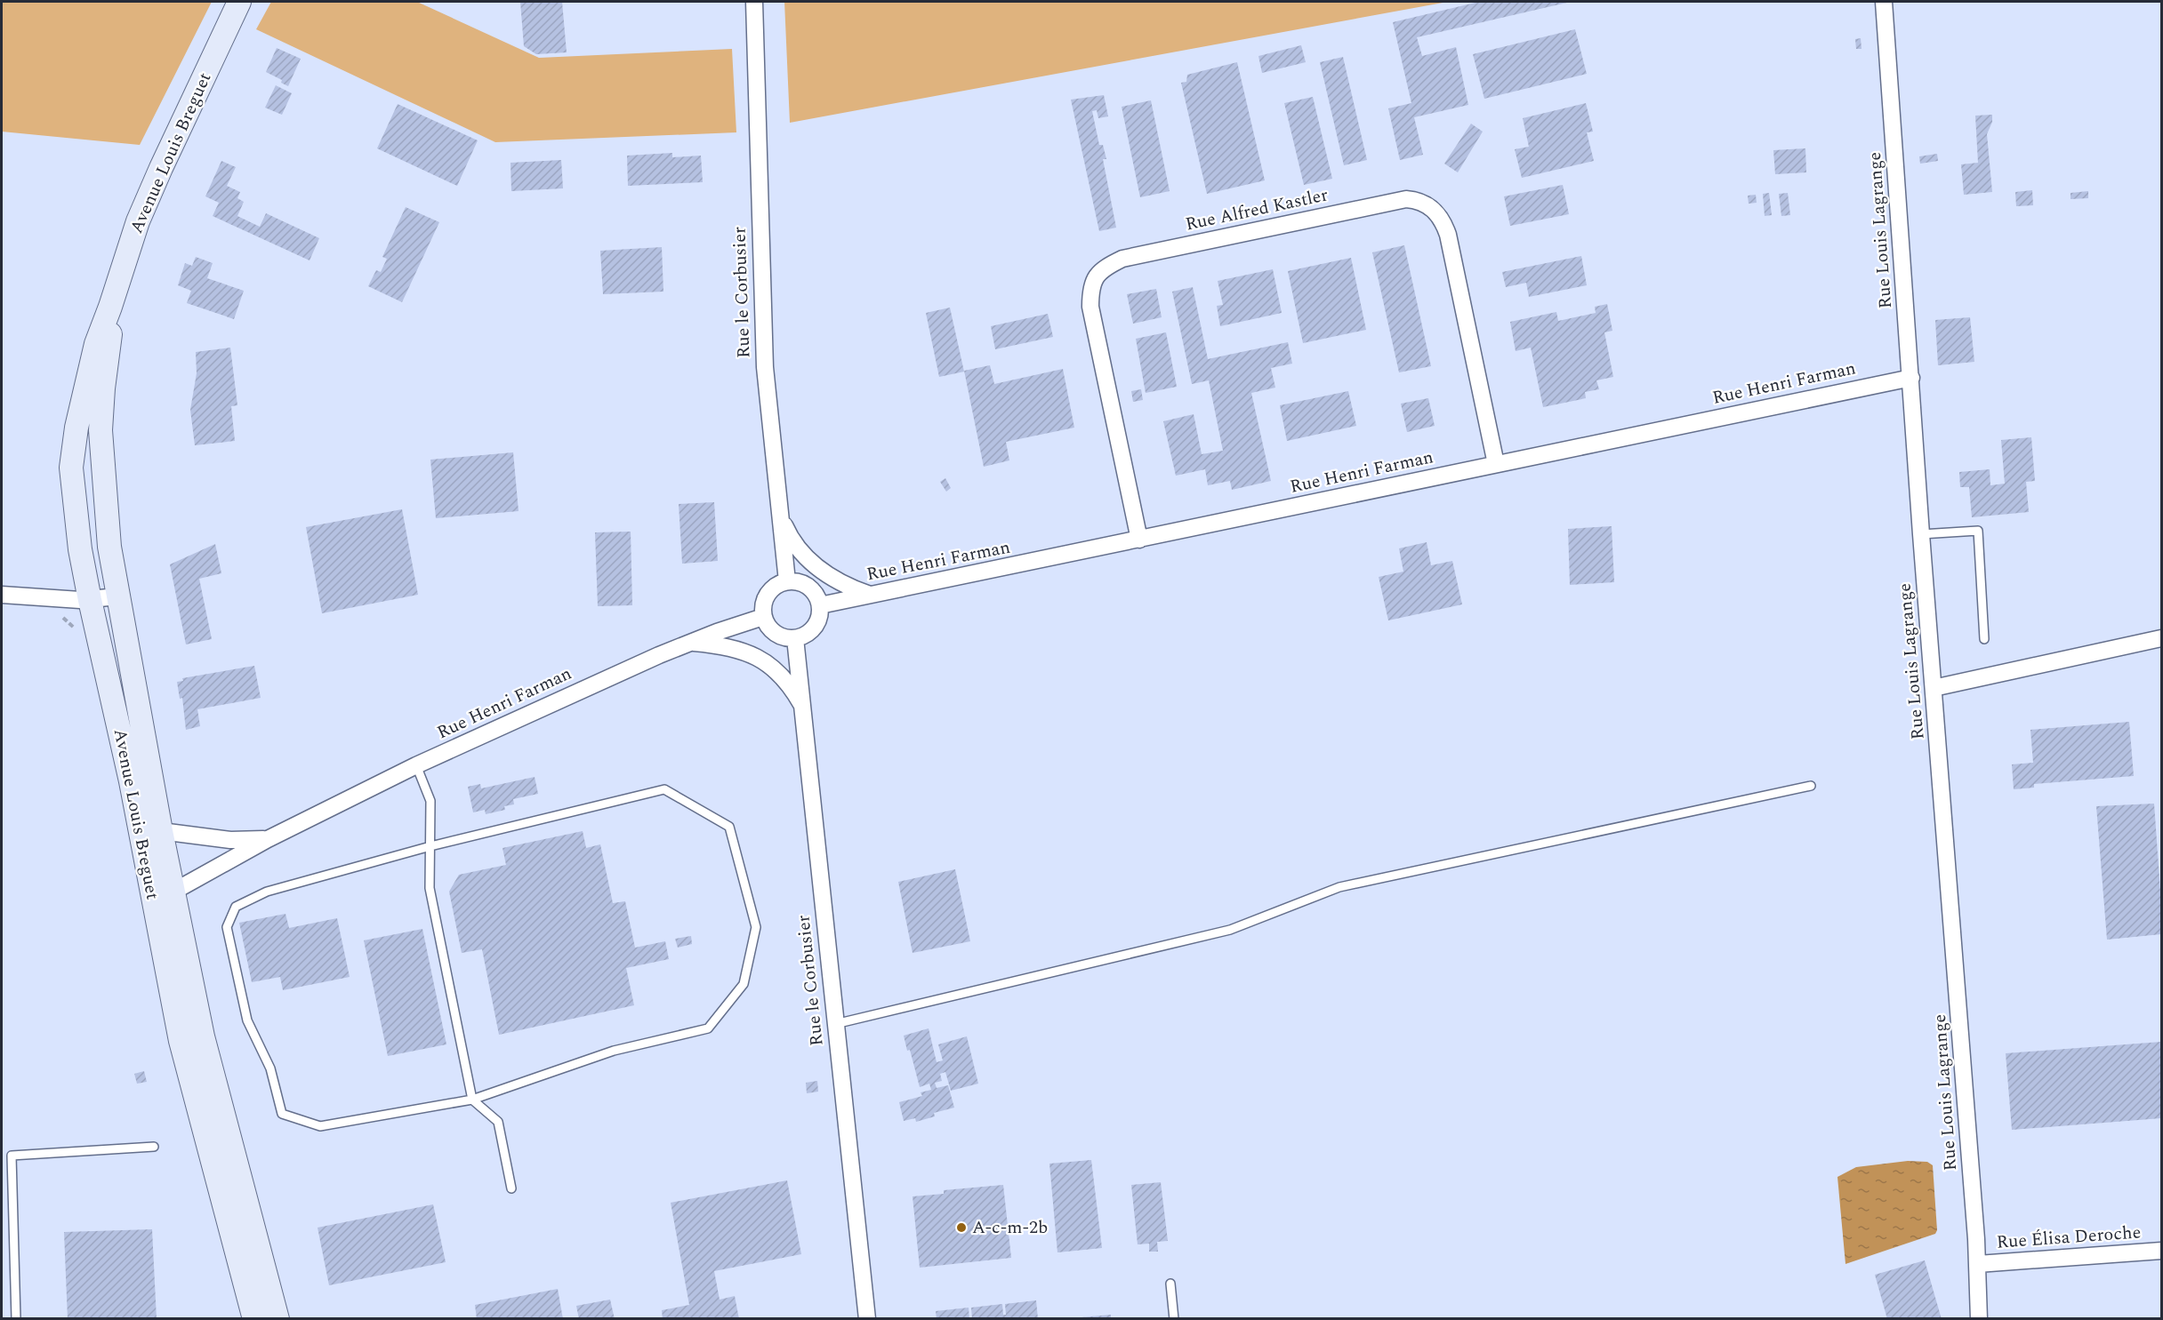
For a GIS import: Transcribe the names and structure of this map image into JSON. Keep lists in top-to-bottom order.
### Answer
{
  "streets": {
    "street": [
      "Avenue Louis Breguet",
      "Rue Alfred Kastler",
      "Rue Louis Lagrange",
      "Rue le Corbusier",
      "Rue Henri Farman",
      "Rue Élisa Deroche"
    ]
  },
  "crossings": [
    ["Avenue Louis Breguet", "Rue Henri Farman"],
    ["Rue Alfred Kastler", "Rue Henri Farman"],
    ["Rue Louis Lagrange", "Rue Henri Farman"],
    ["Rue Louis Lagrange", "Rue Élisa Deroche"],
    ["Rue le Corbusier", "Rue Henri Farman"]
  ],
  "places": ["A-c-m-2b"]
}
